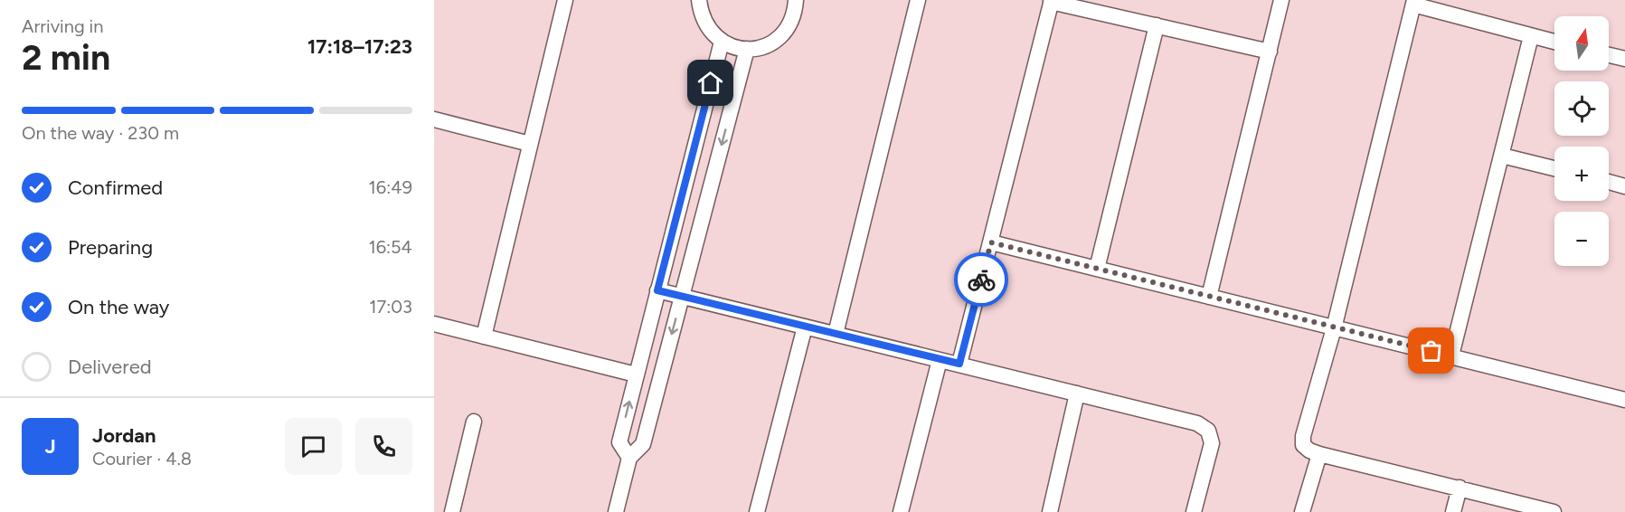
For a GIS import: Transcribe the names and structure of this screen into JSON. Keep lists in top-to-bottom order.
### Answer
{
  "north": "top",
  "page": {
    "heading": ["2 min", "Arriving in", "17:18–17:23"],
    "panel": ["Jordan", "Courier · 4.8"],
    "map_buttons": ["+", "−"],
    "bar": "On the way · 230 m",
    "list": [
      ["Confirmed", "16:49"],
      ["Preparing", "16:54"],
      ["On the way", "17:03"],
      "Delivered"
    ],
    "round": "J"
  }
}
